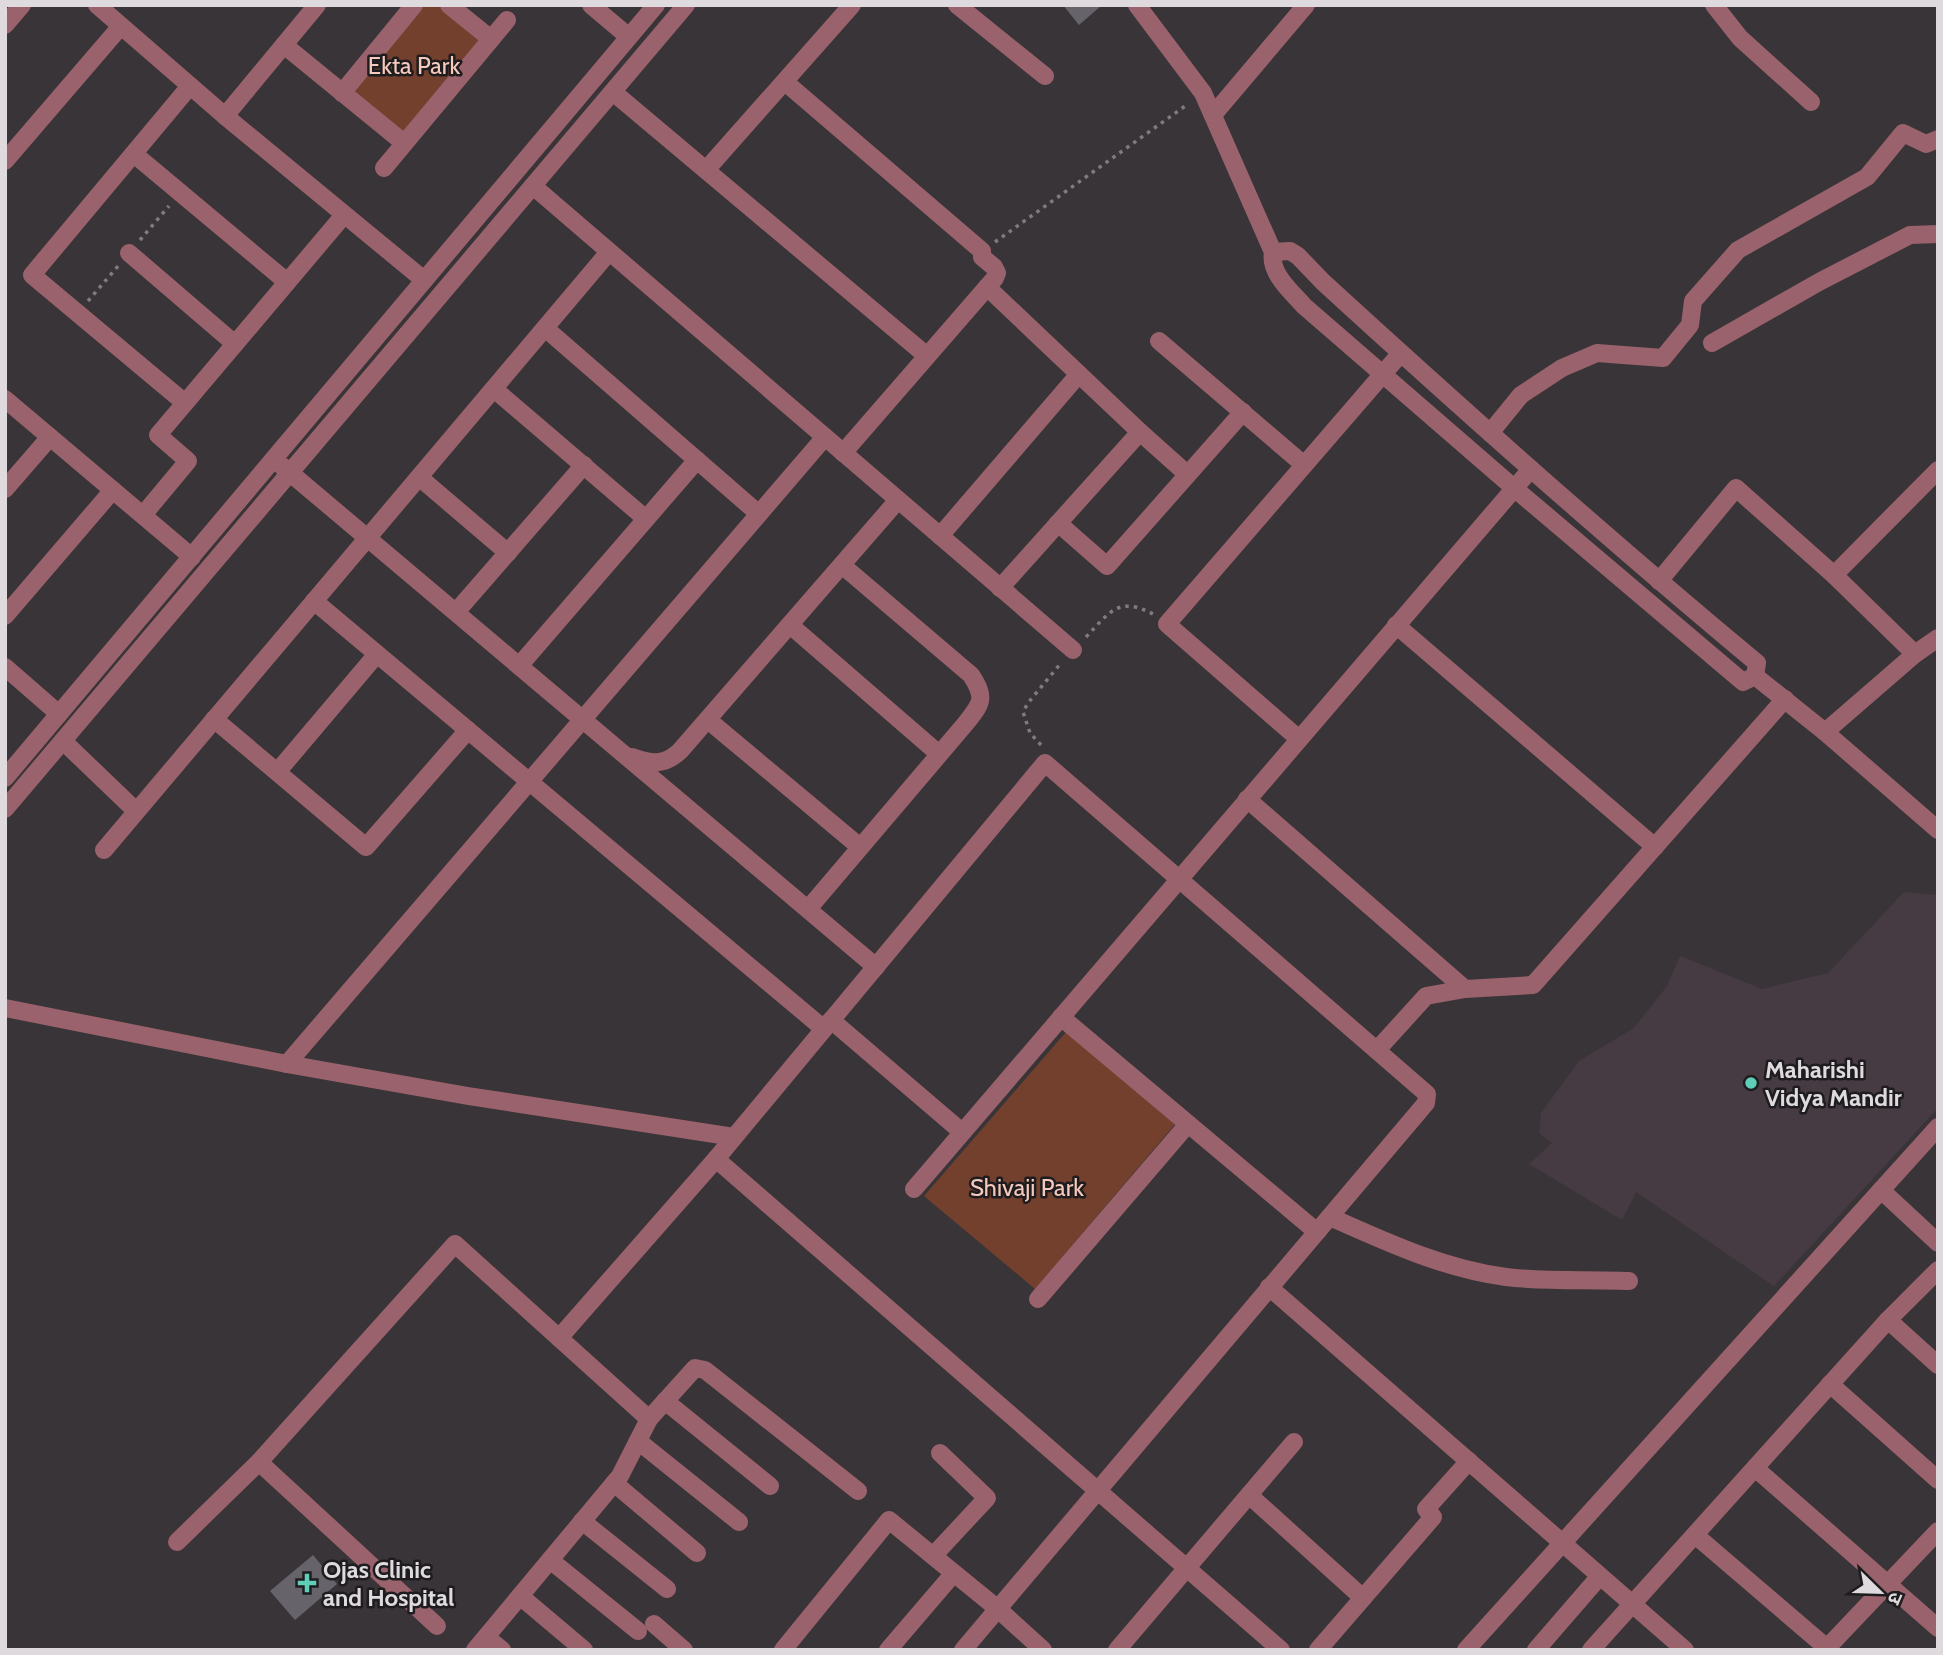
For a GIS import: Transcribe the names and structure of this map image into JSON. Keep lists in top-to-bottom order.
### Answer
{
  "parks": ["Ekta Park", "Shivaji Park"],
  "places": {
    "other": ["Maharishi Vidya Mandir"],
    "health": ["Ojas Clinic and Hospital"]
  },
  "north": "bottom right"
}
